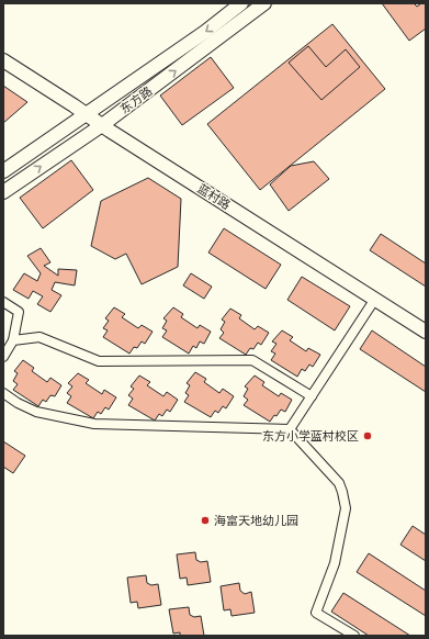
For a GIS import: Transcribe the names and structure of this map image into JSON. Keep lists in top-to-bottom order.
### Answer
{
  "streets": {
    "main road": ["东方路", "蓝村路"]
  },
  "crossings": [
    ["东方路", "蓝村路"]
  ],
  "places": ["东方小学蓝村校区", "海富天地幼儿园"]
}
